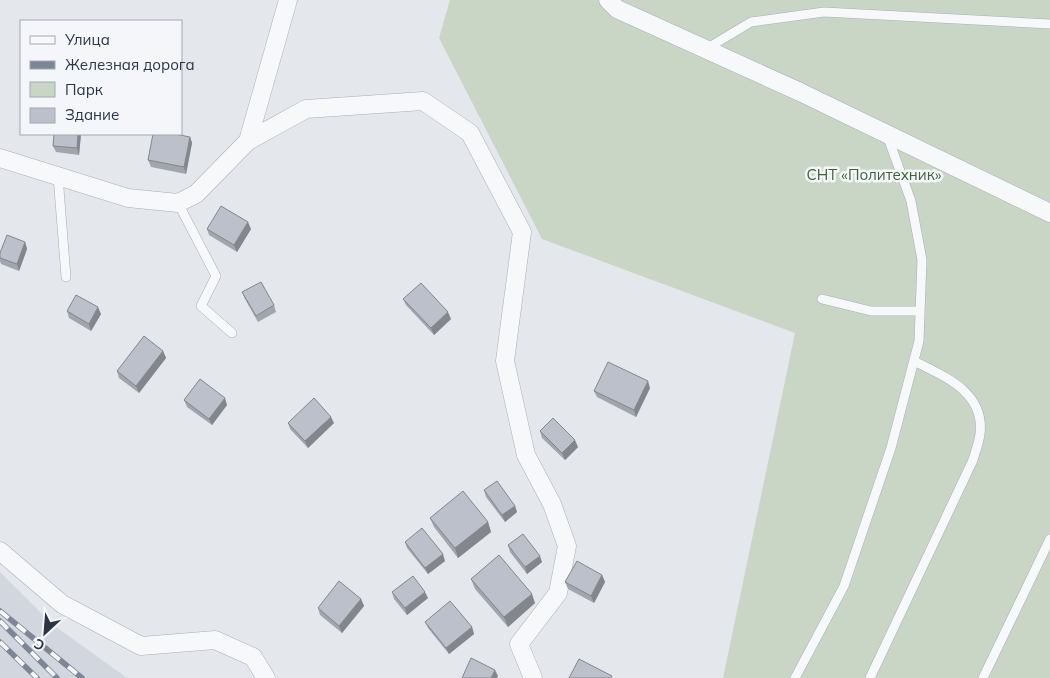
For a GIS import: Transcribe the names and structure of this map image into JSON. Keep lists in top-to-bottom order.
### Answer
{
  "parks": ["СНТ «Политехник»"],
  "legend": [
    "Улица",
    "Железная дорога",
    "Парк",
    "Здание"
  ],
  "north": "bottom left"
}
